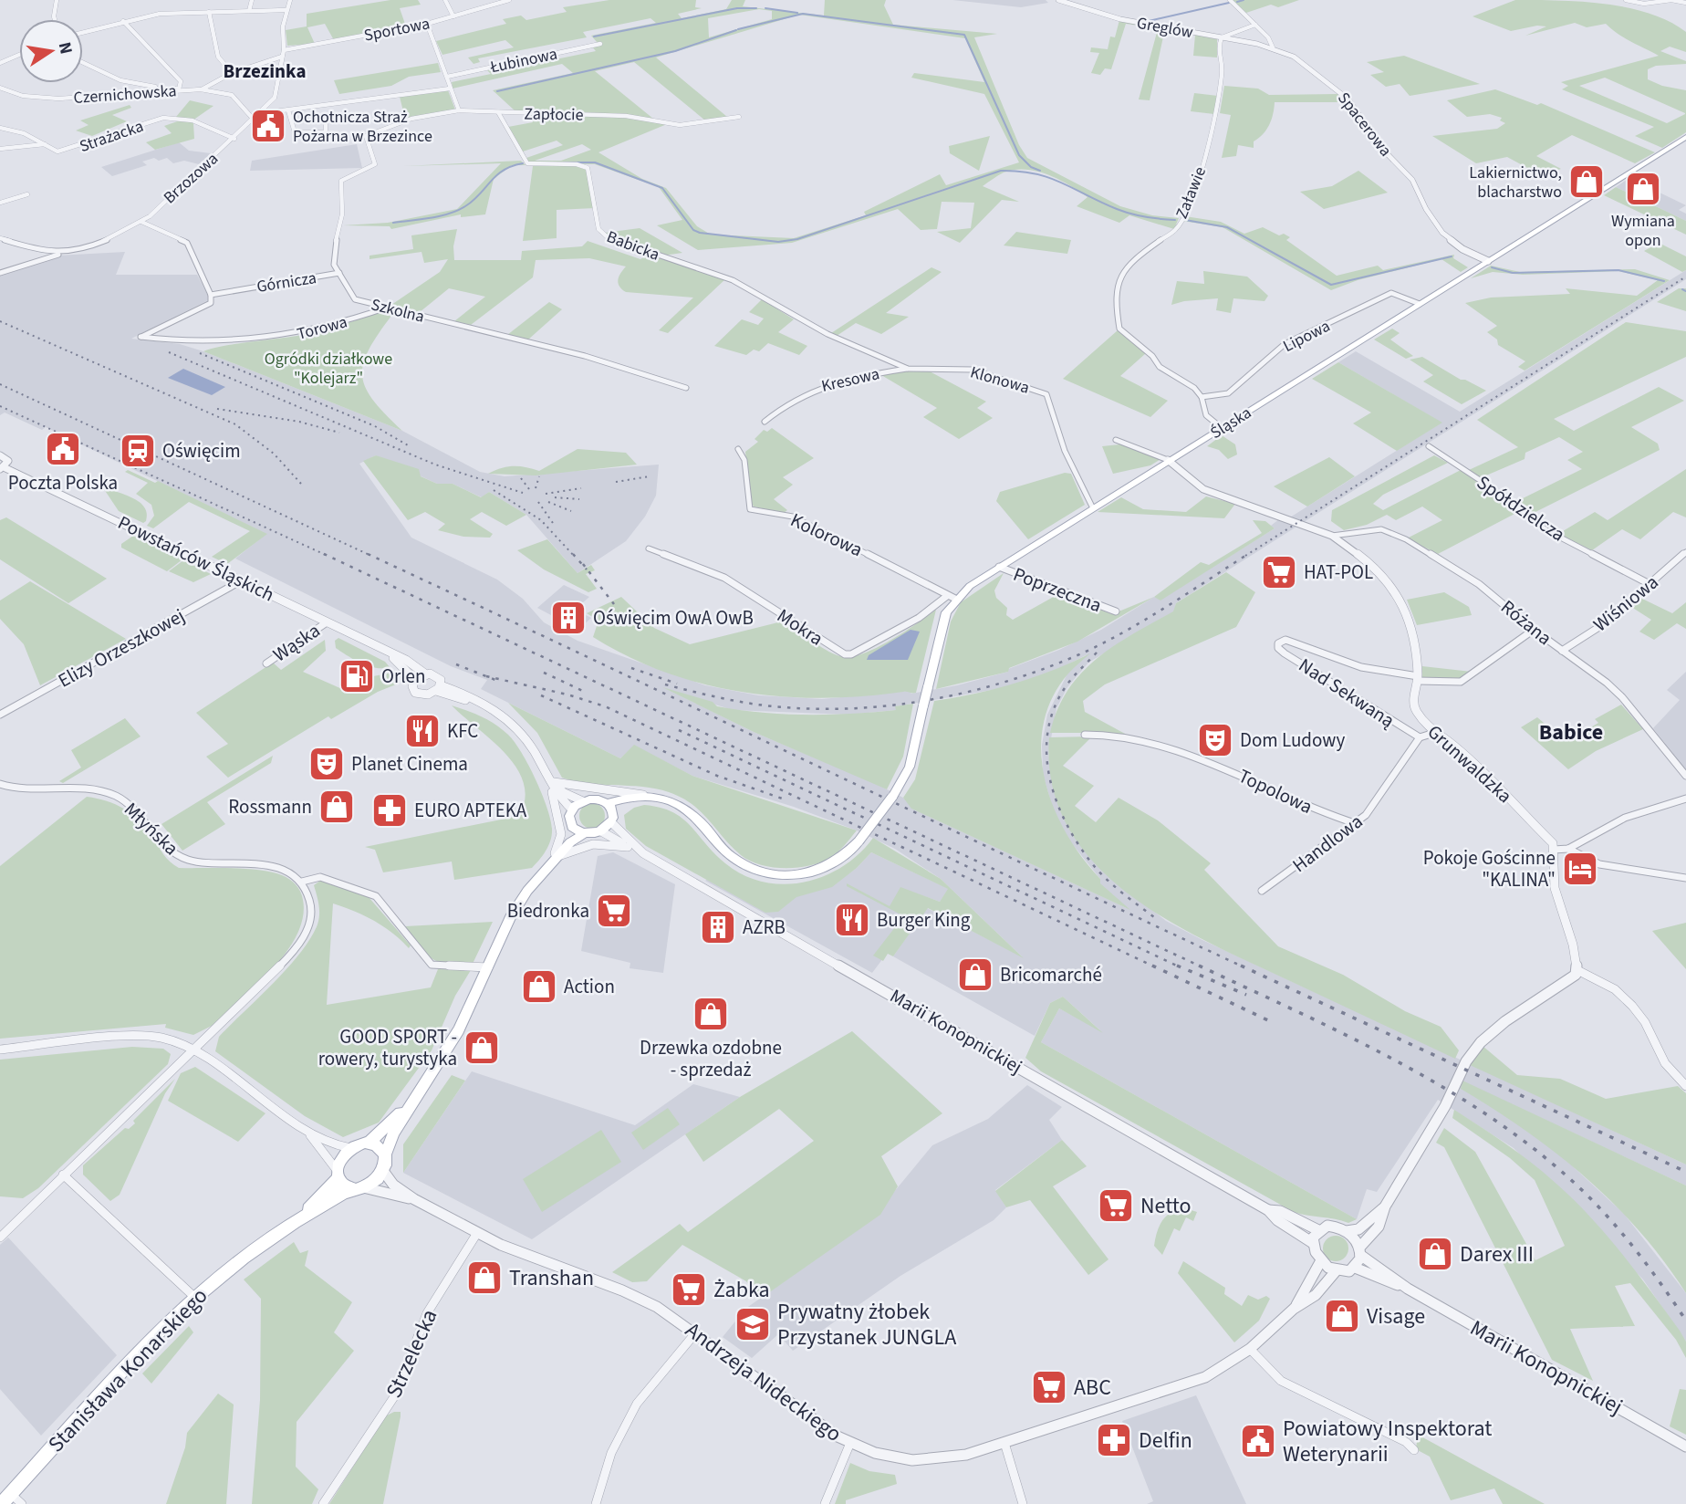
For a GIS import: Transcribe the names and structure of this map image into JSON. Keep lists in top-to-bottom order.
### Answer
{
  "streets": {
    "main road": ["Śląska", "Stanisława Konarskiego"],
    "street": [
      "Greglów",
      "Sportowa",
      "Łubinowa",
      "Czernichowska",
      "Zapłocie",
      "Spacerowa",
      "Strażacka",
      "Brzozowa",
      "Załawie",
      "Babicka",
      "Górnicza",
      "Szkolna",
      "Torowa",
      "Lipowa",
      "Kresowa",
      "Klonowa",
      "Spółdzielcza",
      "Kolorowa",
      "Powstańców Śląskich",
      "Poprzeczna",
      "Wiśniowa",
      "Różana",
      "Mokra",
      "Wąska",
      "Elizy Orzeszkowej",
      "Nad Sekwaną",
      "Grunwaldzka",
      "Topolowa",
      "Młyńska",
      "Handlowa",
      "Marii Konopnickiej",
      "Strzelecka",
      "Andrzeja Nideckiego"
    ]
  },
  "crossings": [
    ["Greglów", "Spacerowa"],
    ["Greglów", "Załawie"],
    ["Sportowa", "Brzozowa"],
    ["Czernichowska", "Brzozowa"],
    ["Zapłocie", "Babicka"],
    ["Zapłocie", "Szkolna"],
    ["Spacerowa", "Śląska"],
    ["Strażacka", "Brzozowa"],
    ["Załawie", "Lipowa"],
    ["Załawie", "Śląska"],
    ["Babicka", "Klonowa"],
    ["Górnicza", "Szkolna"],
    ["Górnicza", "Torowa"],
    ["Szkolna", "Torowa"],
    ["Lipowa", "Śląska"],
    ["Kresowa", "Klonowa"],
    ["Klonowa", "Śląska"],
    ["Śląska", "Kolorowa"],
    ["Śląska", "Poprzeczna"],
    ["Śląska", "Mokra"],
    ["Śląska", "Grunwaldzka"],
    ["Spółdzielcza", "Wiśniowa"],
    ["Kolorowa", "Mokra"],
    ["Powstańców Śląskich", "Wąska"],
    ["Powstańców Śląskich", "Elizy Orzeszkowej"],
    ["Wiśniowa", "Różana"],
    ["Różana", "Grunwaldzka"],
    ["Nad Sekwaną", "Grunwaldzka"],
    ["Nad Sekwaną", "Handlowa"],
    ["Topolowa", "Handlowa"],
    ["Marii Konopnickiej", "Andrzeja Nideckiego"],
    ["Strzelecka", "Andrzeja Nideckiego"],
    ["Stanisława Konarskiego", "Andrzeja Nideckiego"]
  ],
  "districts": ["Brzezinka", "Babice"],
  "parks": ["Ogródki działkowe \"Kolejarz\""],
  "places": {
    "public building": ["Ochotnicza Straż Pożarna w Brzezince", "Poczta Polska", "Powiatowy Inspektorat Weterynarii"],
    "shop": [
      "Lakiernictwo, blacharstwo",
      "Wymiana opon",
      "Rossmann",
      "Bricomarché",
      "Action",
      "Drzewka ozdobne - sprzedaż",
      "GOOD SPORT - rowery, turystyka",
      "Darex III",
      "Transhan",
      "Visage"
    ],
    "station": ["Oświęcim"],
    "supermarket": [
      "HAT-POL",
      "Biedronka",
      "Netto",
      "Żabka",
      "ABC"
    ],
    "building": ["Oświęcim OwA OwB", "AZRB"],
    "fuel station": ["Orlen"],
    "restaurant": ["KFC", "Burger King"],
    "theatre": ["Dom Ludowy", "Planet Cinema"],
    "pharmacy": ["EURO APTEKA", "Delfin"],
    "hotel": ["Pokoje Gościnne \"KALINA\""],
    "school or university": ["Prywatny żłobek Przystanek JUNGLA"]
  },
  "north": "right"
}
